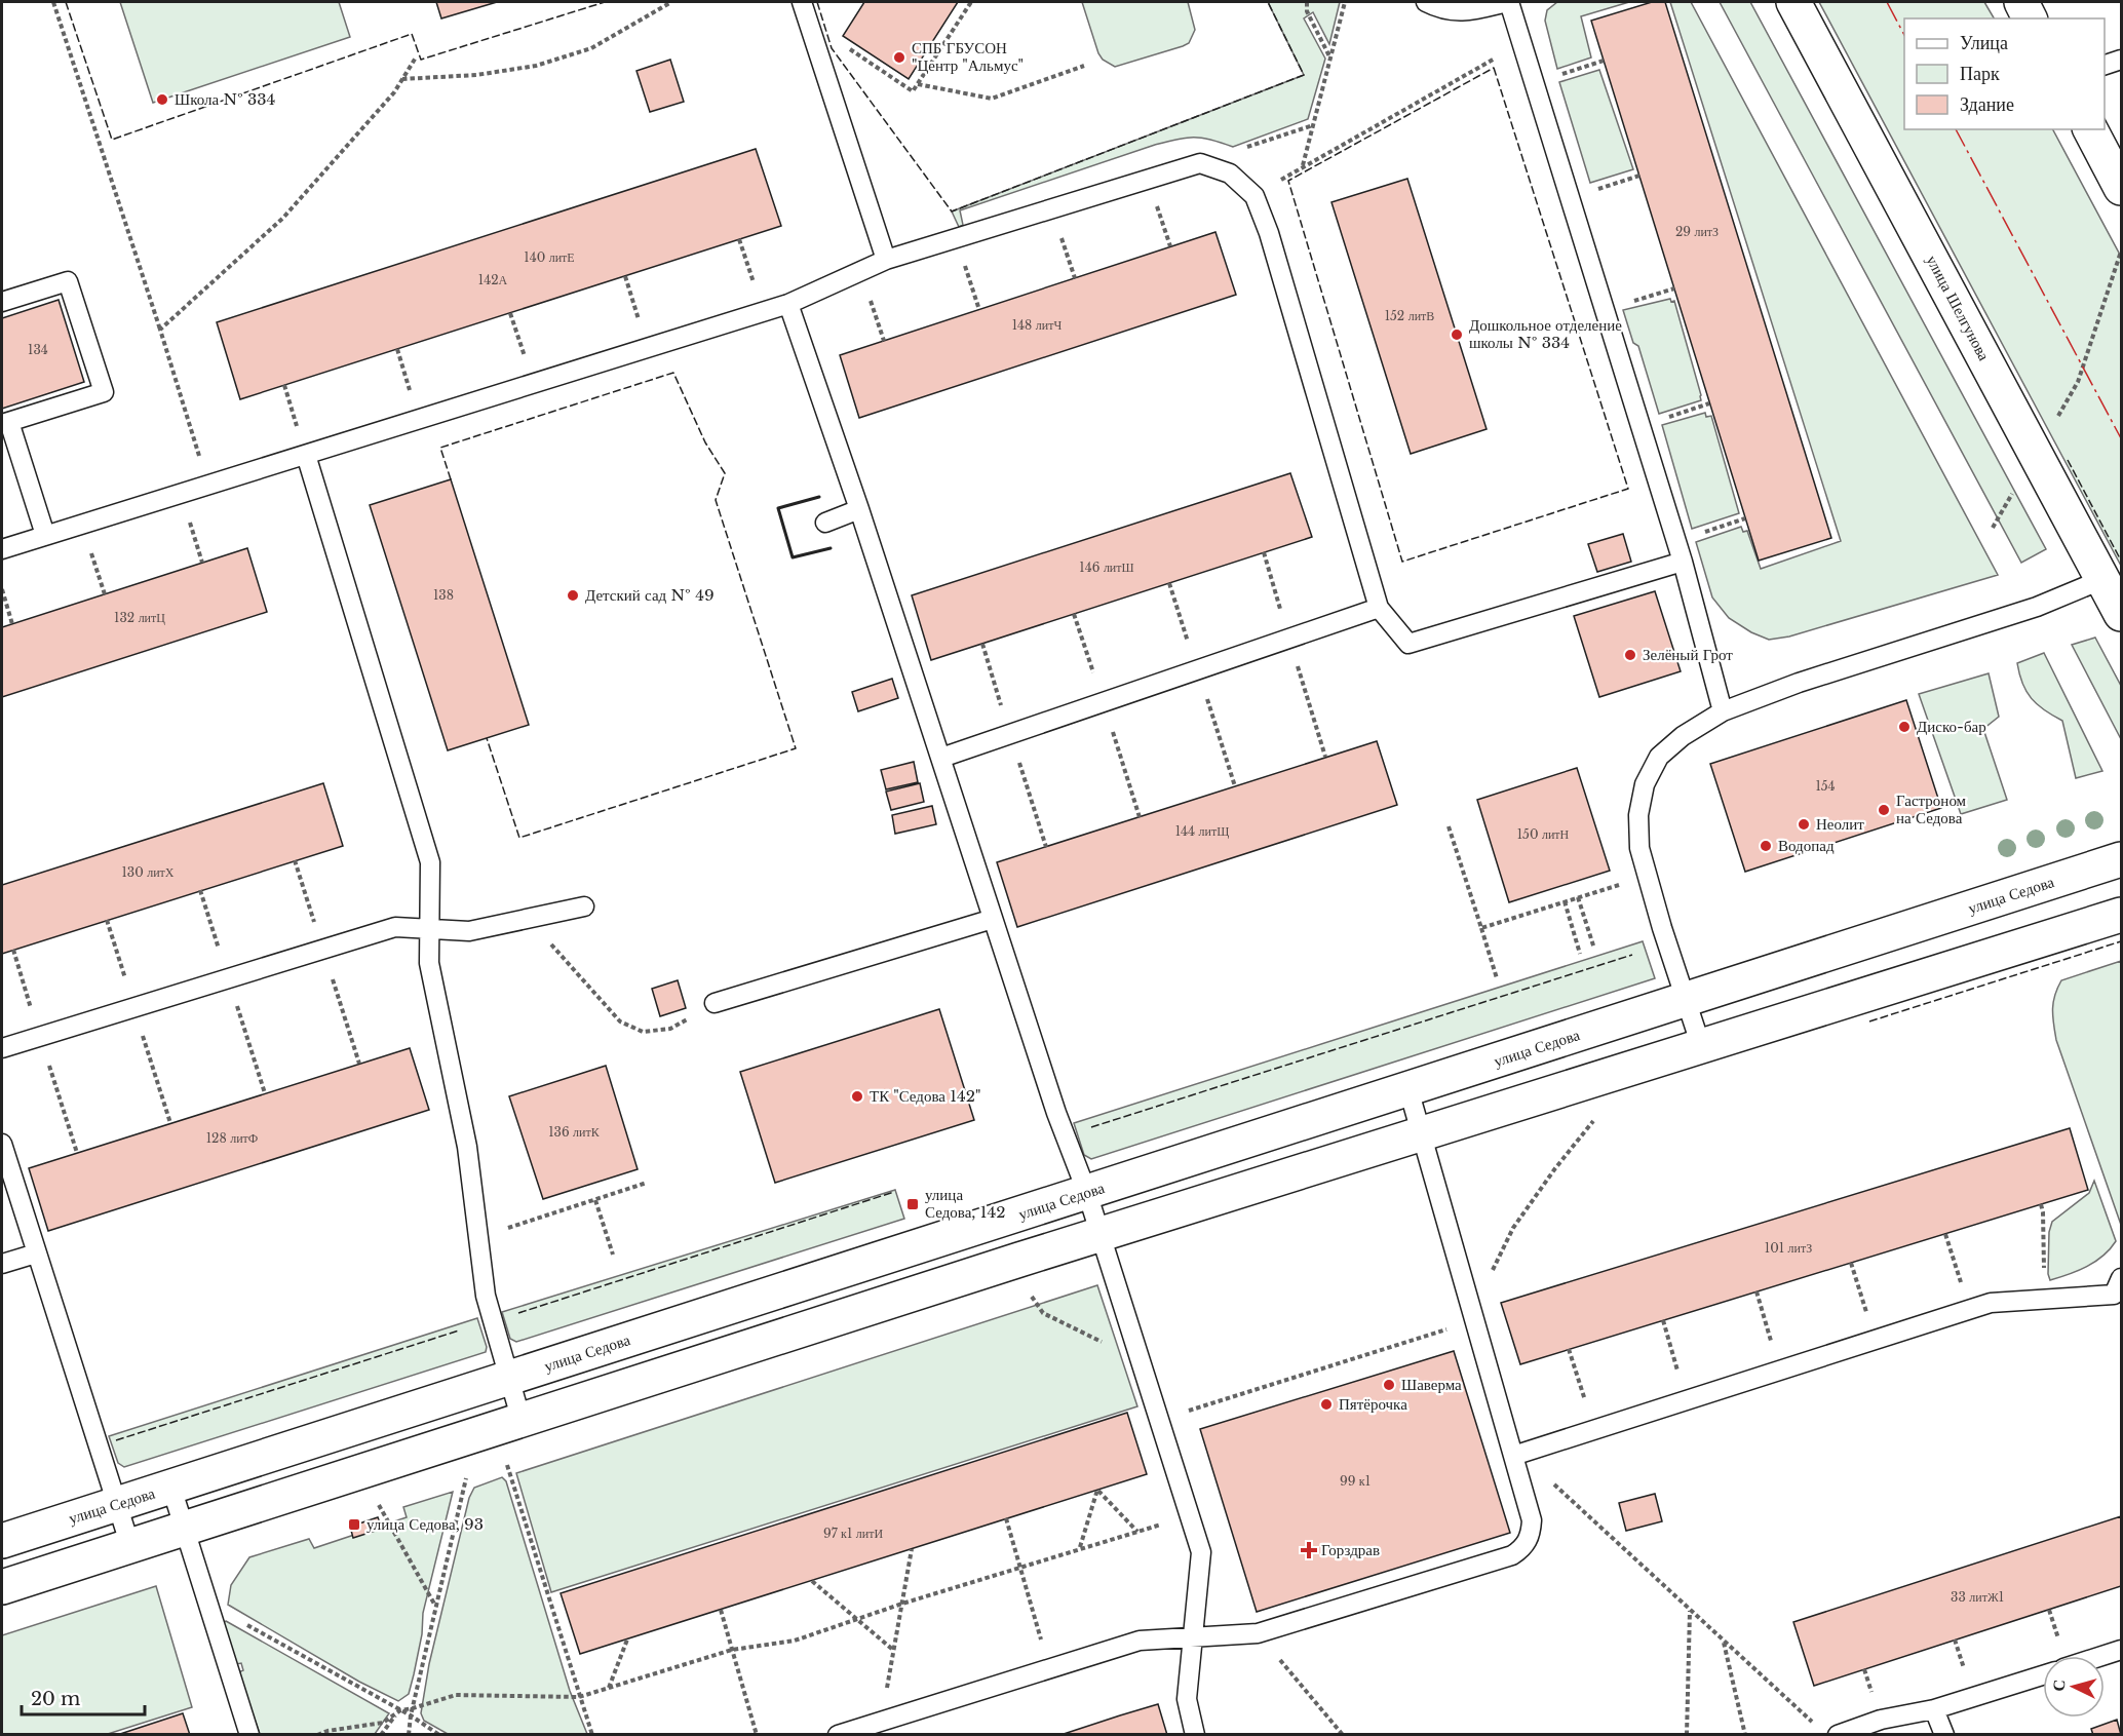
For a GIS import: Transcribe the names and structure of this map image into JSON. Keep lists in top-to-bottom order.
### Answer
{
  "streets": {
    "main road": ["улица Шелгунова", "улица Седова"]
  },
  "places": {
    "other": [
      "СПБ ГБУСОН \"Центр \"Альмус\"",
      "Школа № 334",
      "Дошкольное отделение школы № 334",
      "Детский сад № 49",
      "Зелёный Грот",
      "Диско-бар",
      "Гастроном на Седова",
      "Неолит",
      "Водопад",
      "ТК \"Седова 142\"",
      "Шаверма",
      "Пятёрочка"
    ],
    "transit": ["улица Седова, 142", "улица Седова, 93"],
    "health": ["Горздрав"]
  },
  "house_numbers": [
    "29 литЗ",
    "140 литЕ",
    "142А",
    "152 литВ",
    "148 литЧ",
    "134",
    "146 литШ",
    "138",
    "132 литЦ",
    "154",
    "144 литЩ",
    "150 литН",
    "130 литХ",
    "136 литК",
    "128 литФ",
    "101 литЗ",
    "99 к1",
    "97 к1 литИ",
    "33 литЖ1"
  ],
  "legend": ["Улица", "Парк", "Здание"],
  "scale_bar": "20 m",
  "north": "left"
}
